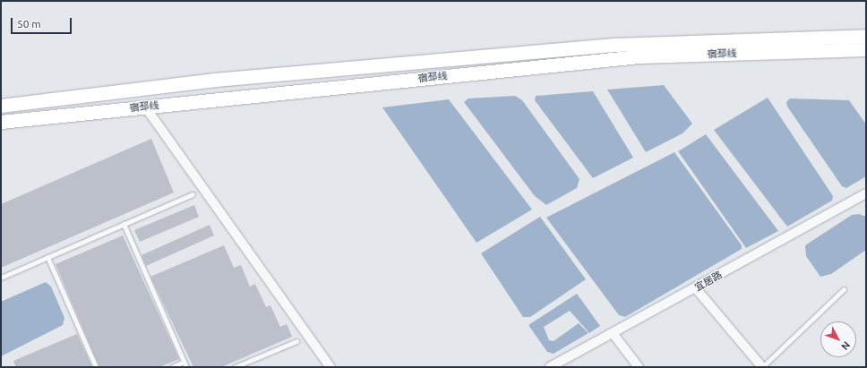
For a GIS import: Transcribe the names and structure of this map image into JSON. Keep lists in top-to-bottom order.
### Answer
{
  "streets": {
    "main road": ["宿邳线"],
    "street": ["宜居路"]
  },
  "scale_bar": "50 m",
  "north": "bottom right"
}
